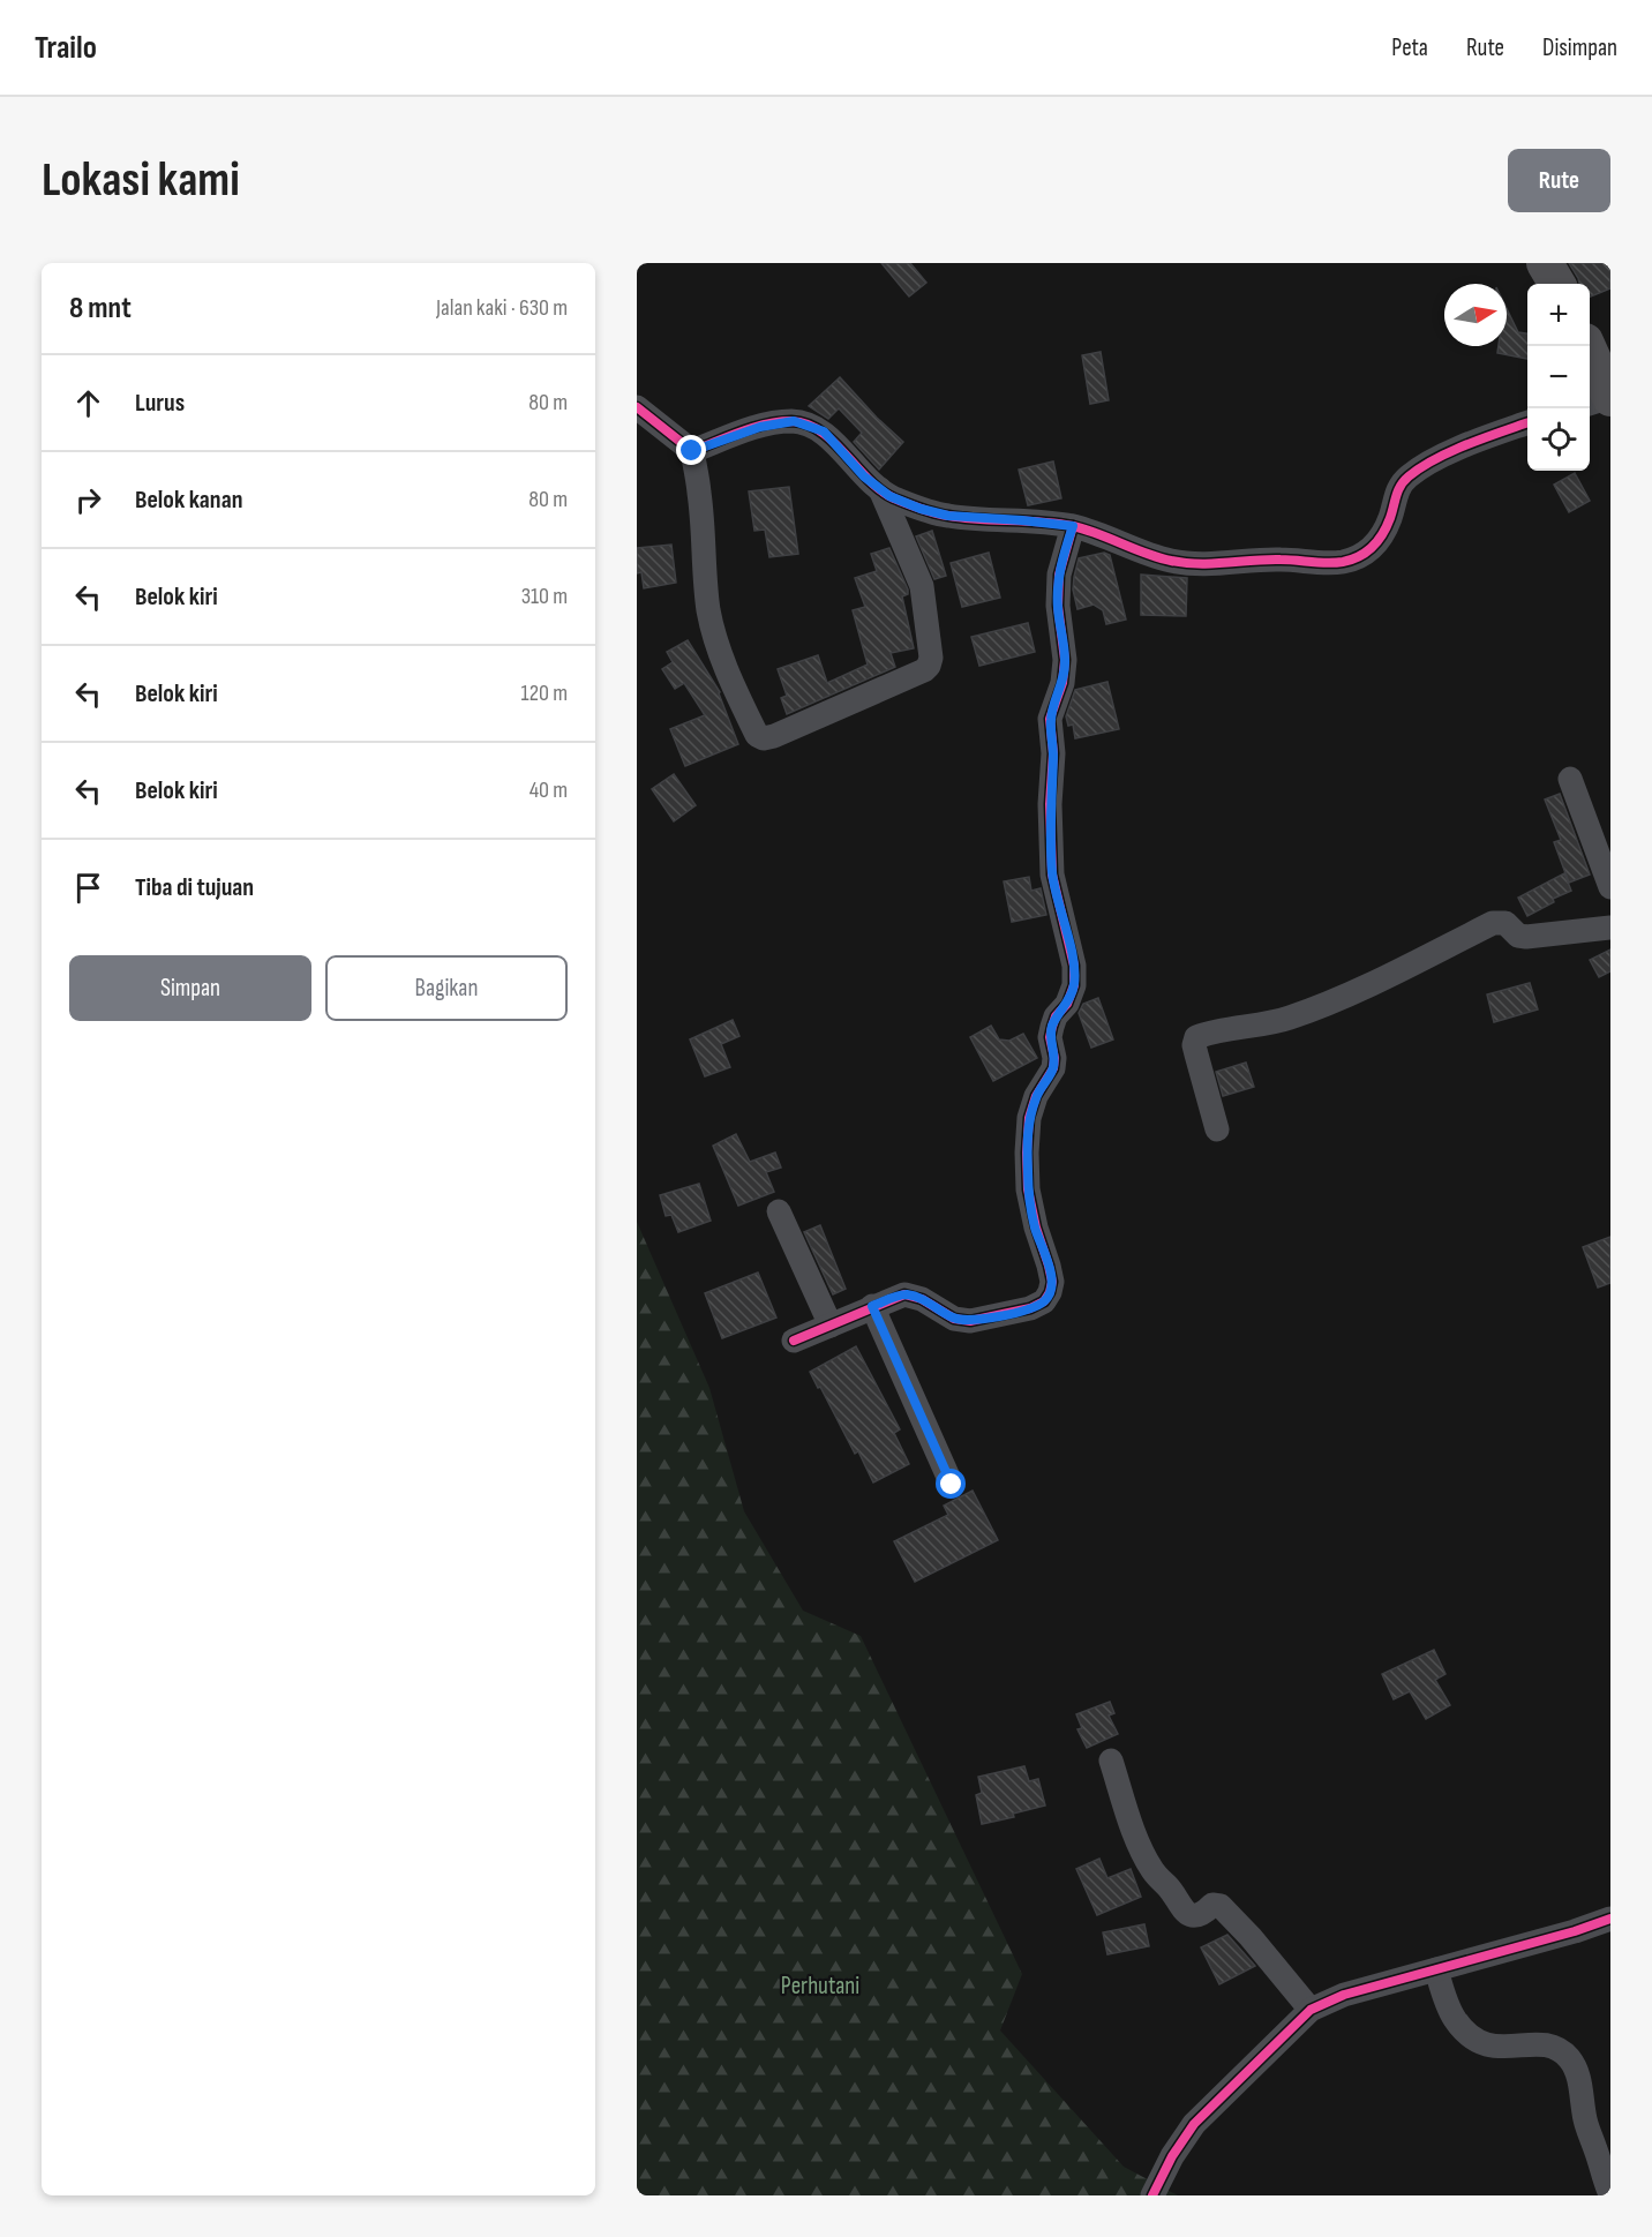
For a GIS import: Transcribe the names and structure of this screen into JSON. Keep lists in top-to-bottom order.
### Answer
{
  "parks": ["Perhutani"],
  "north": "right",
  "page": {
    "header": "Trailo",
    "nav": ["Peta", "Rute", "Disimpan"],
    "buttons": [
      "Rute",
      ["Simpan", "Bagikan"]
    ],
    "title": "Lokasi kami",
    "heading": ["8 mnt", "Jalan kaki · 630 m"],
    "map_buttons": ["+", "−"],
    "list": [
      ["Lurus", "80 m"],
      ["Belok kanan", "80 m"],
      ["Belok kiri", "310 m"],
      ["Belok kiri", "120 m"],
      ["Belok kiri", "40 m"],
      "Tiba di tujuan"
    ]
  }
}
